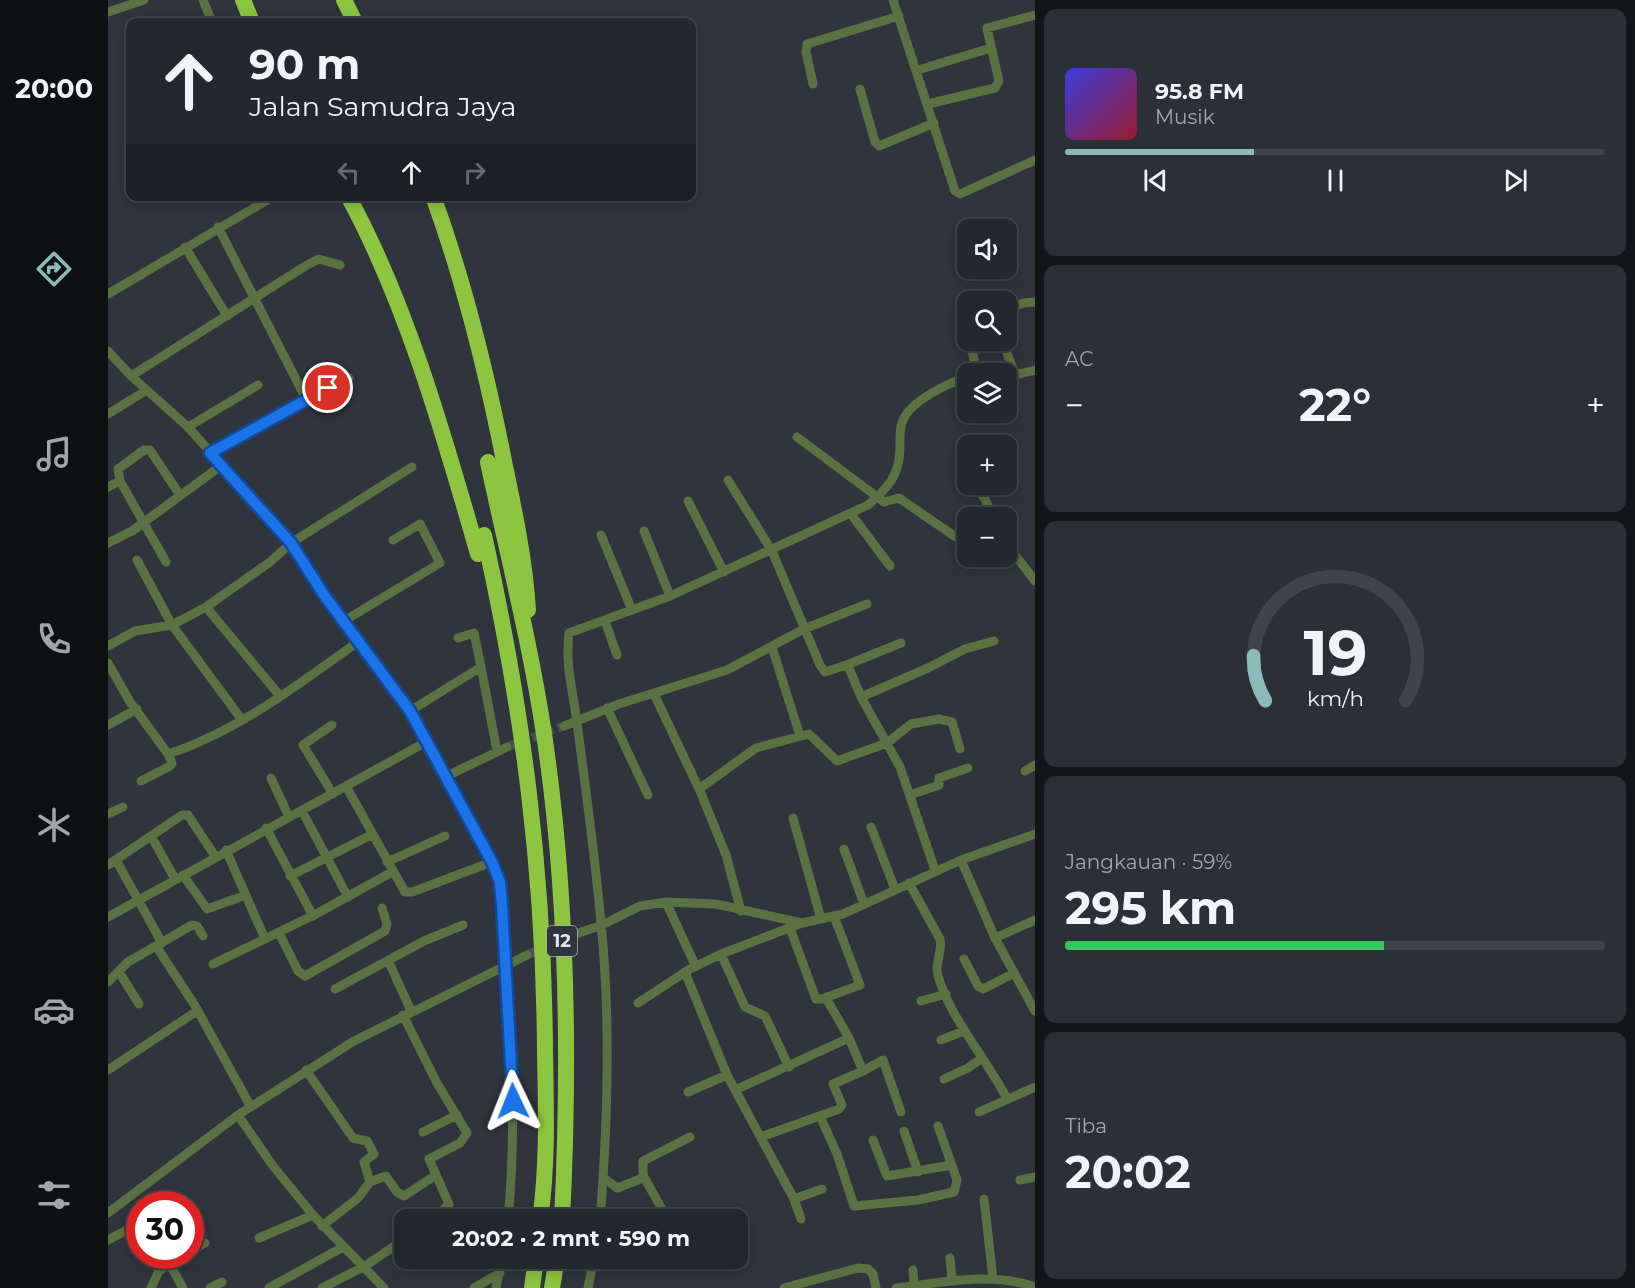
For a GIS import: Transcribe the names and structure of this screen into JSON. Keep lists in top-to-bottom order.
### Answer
{
  "streets": {
    "highway": ["12"]
  },
  "page": {
    "tabs": "20:00",
    "turn": ["90 m", "Jalan Samudra Jaya"],
    "song": ["95.8 FM", "Musik"],
    "map_buttons": ["+", "−"],
    "tile": [
      "AC",
      ["Jangkauan · 59%", "295 km"],
      ["Tiba", "20:02"]
    ],
    "heat": ["−", "22°", "+"],
    "limit": "30",
    "trip": "20:02 · 2 mnt · 590 m",
    "gauge": ["19", "km/h"]
  }
}
